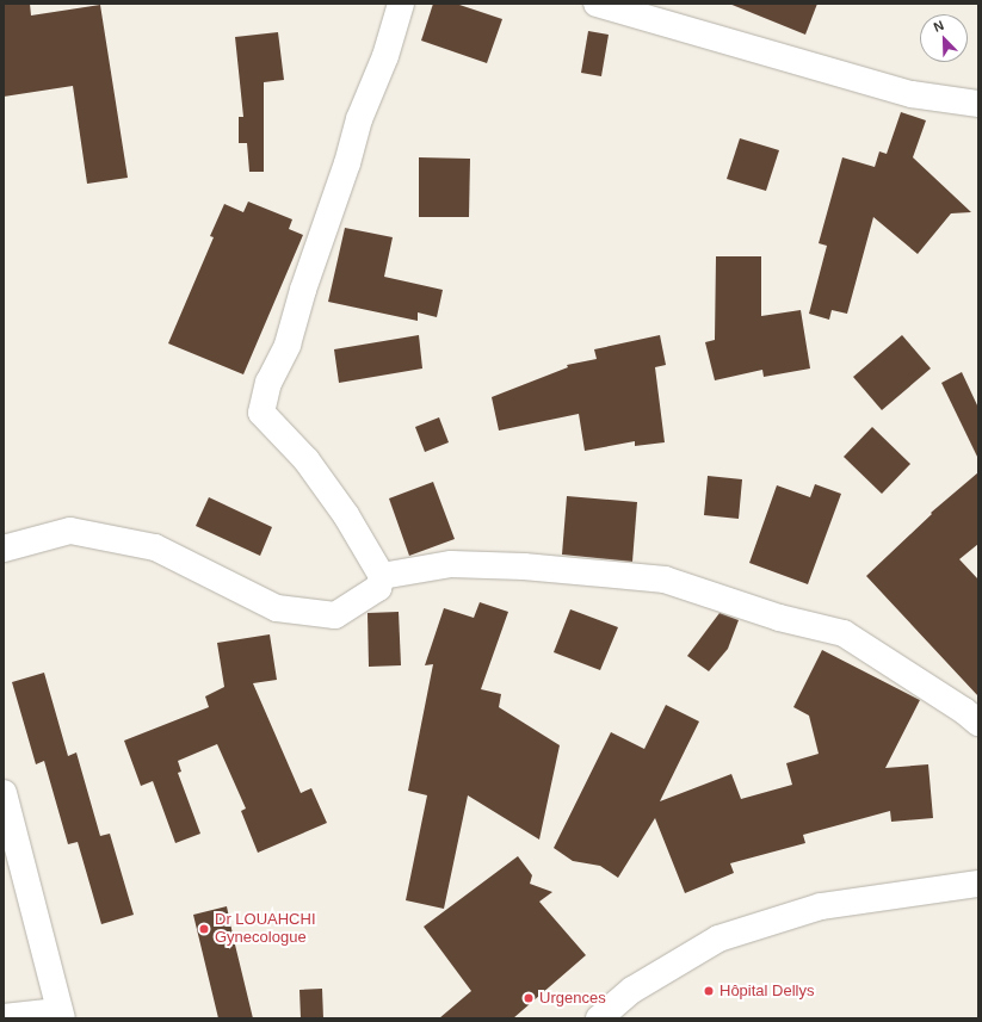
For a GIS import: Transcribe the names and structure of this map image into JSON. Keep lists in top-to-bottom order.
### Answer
{
  "places": ["Dr LOUAHCHI Gynecologue", "Hôpital Dellys", "Urgences"],
  "north": "top left"
}
